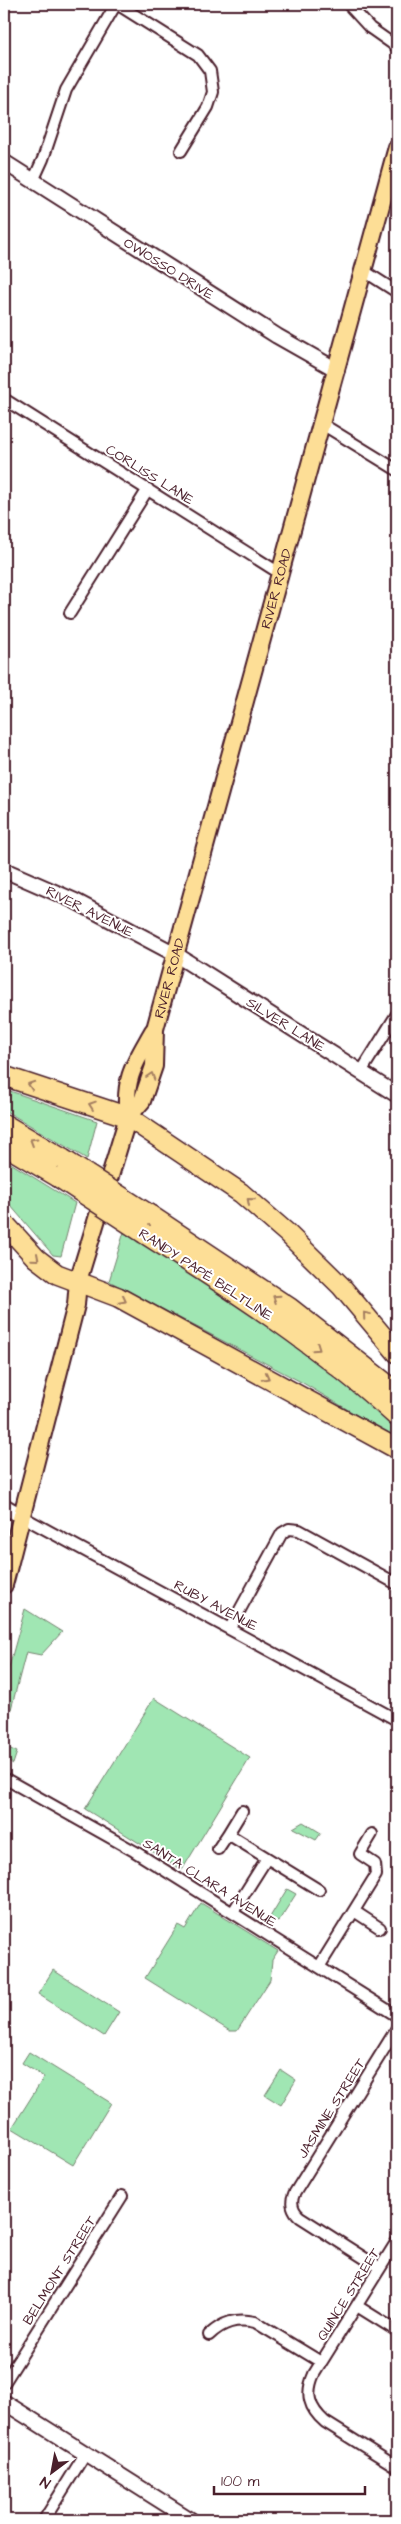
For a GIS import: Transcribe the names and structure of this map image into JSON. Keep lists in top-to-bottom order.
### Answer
{
  "streets": {
    "highway": ["RANDY PAPÉ BELTLINE"],
    "main road": ["RIVER ROAD"],
    "street": [
      "OWOSSO DRIVE",
      "CORLISS LANE",
      "RIVER AVENUE",
      "SILVER LANE",
      "RUBY AVENUE",
      "SANTA CLARA AVENUE",
      "JASMINE STREET",
      "BELMONT STREET",
      "QUINCE STREET"
    ]
  },
  "crossings": [
    ["OWOSSO DRIVE", "RIVER ROAD"],
    ["CORLISS LANE", "RIVER ROAD"],
    ["RIVER ROAD", "RIVER AVENUE"],
    ["RIVER ROAD", "SILVER LANE"],
    ["RIVER ROAD", "RUBY AVENUE"],
    ["RIVER AVENUE", "SILVER LANE"],
    ["JASMINE STREET", "QUINCE STREET"]
  ],
  "scale_bar": "100 m",
  "north": "bottom left"
}
